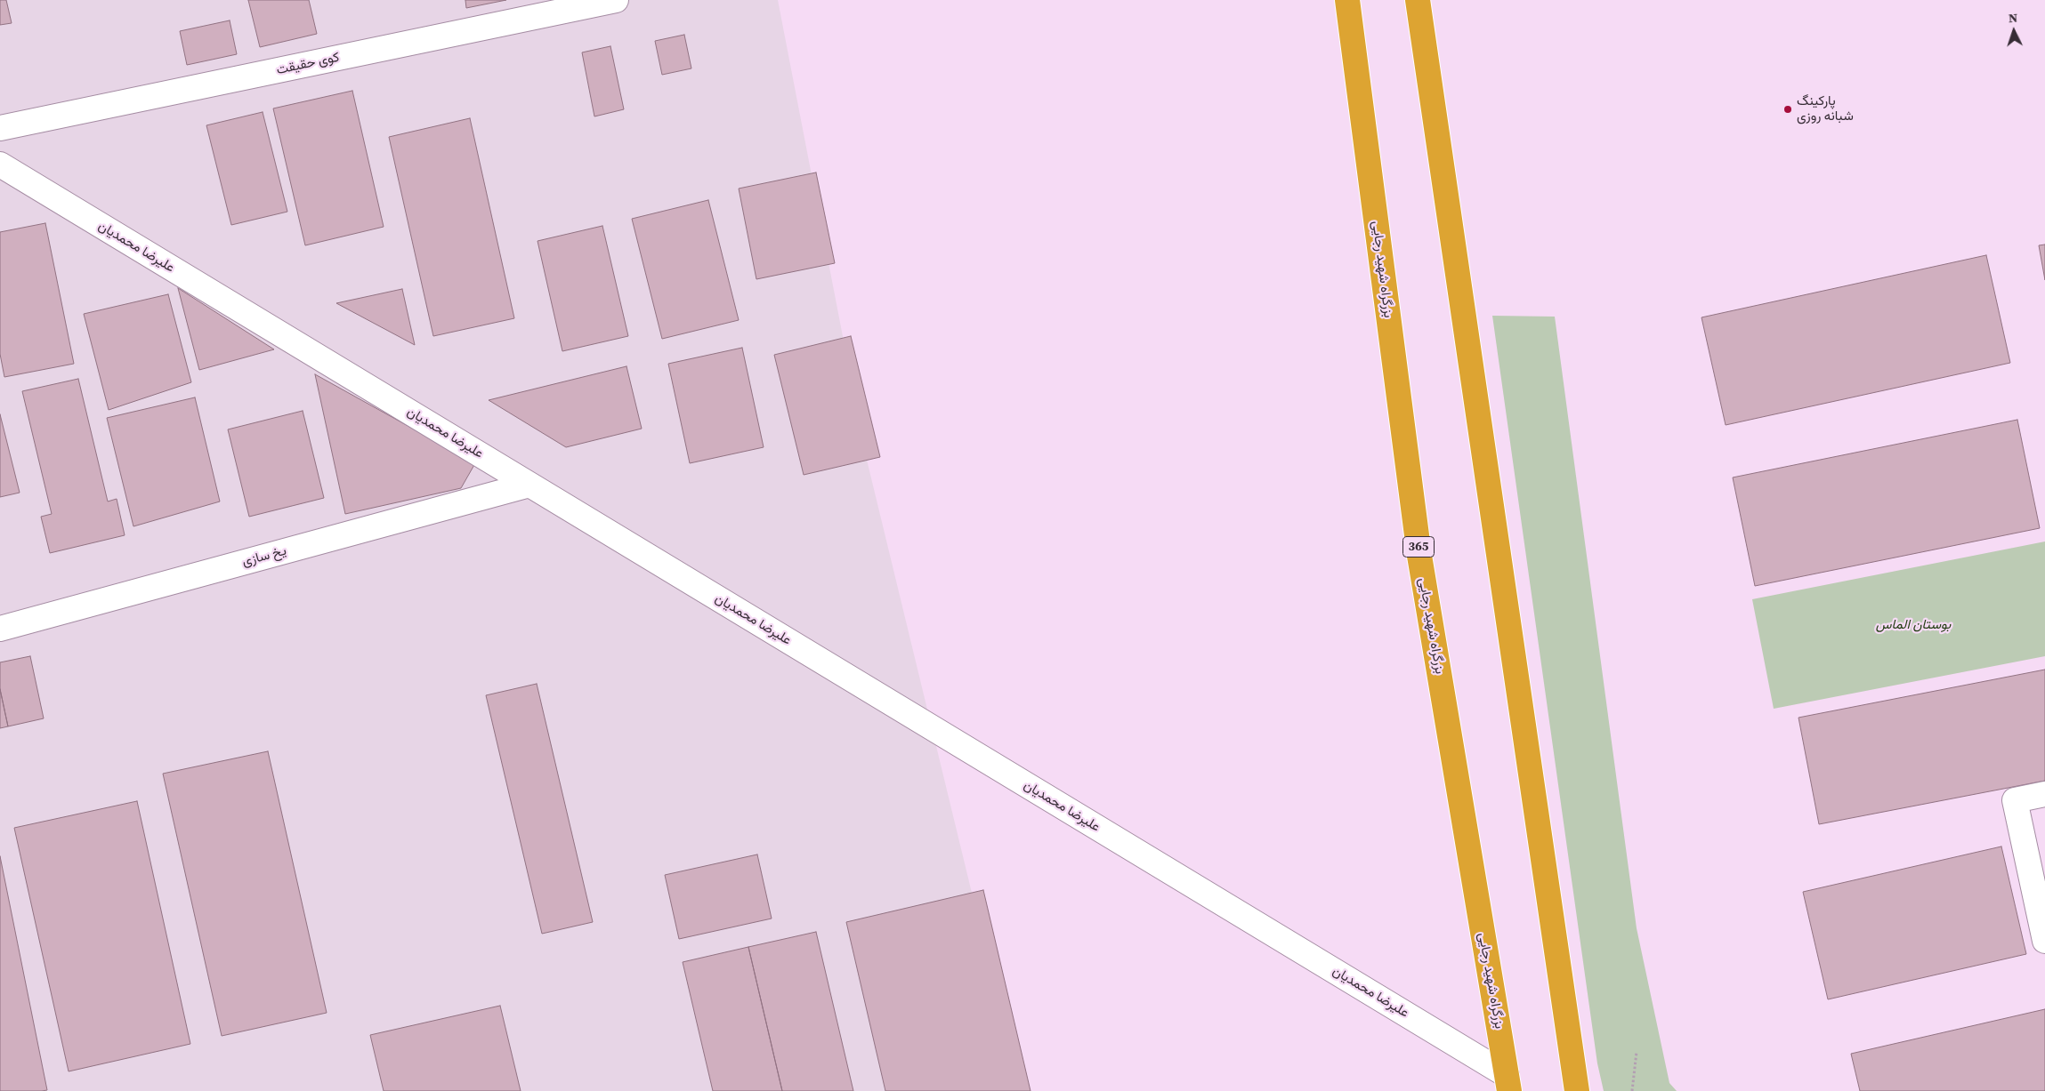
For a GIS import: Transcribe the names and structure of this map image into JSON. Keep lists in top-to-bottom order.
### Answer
{
  "streets": {
    "highway": ["بزرگراه شهید رجایی", "365"],
    "lane": ["کوی حقیقت", "علیرضا محمدیان", "یخ سازی"]
  },
  "crossings": [
    ["علیرضا محمدیان", "بزرگراه شهید رجایی"],
    ["علیرضا محمدیان", "یخ سازی"]
  ],
  "parks": ["بوستان الماس"],
  "places": ["پارکینگ شبانه روزی"],
  "north": "top"
}
